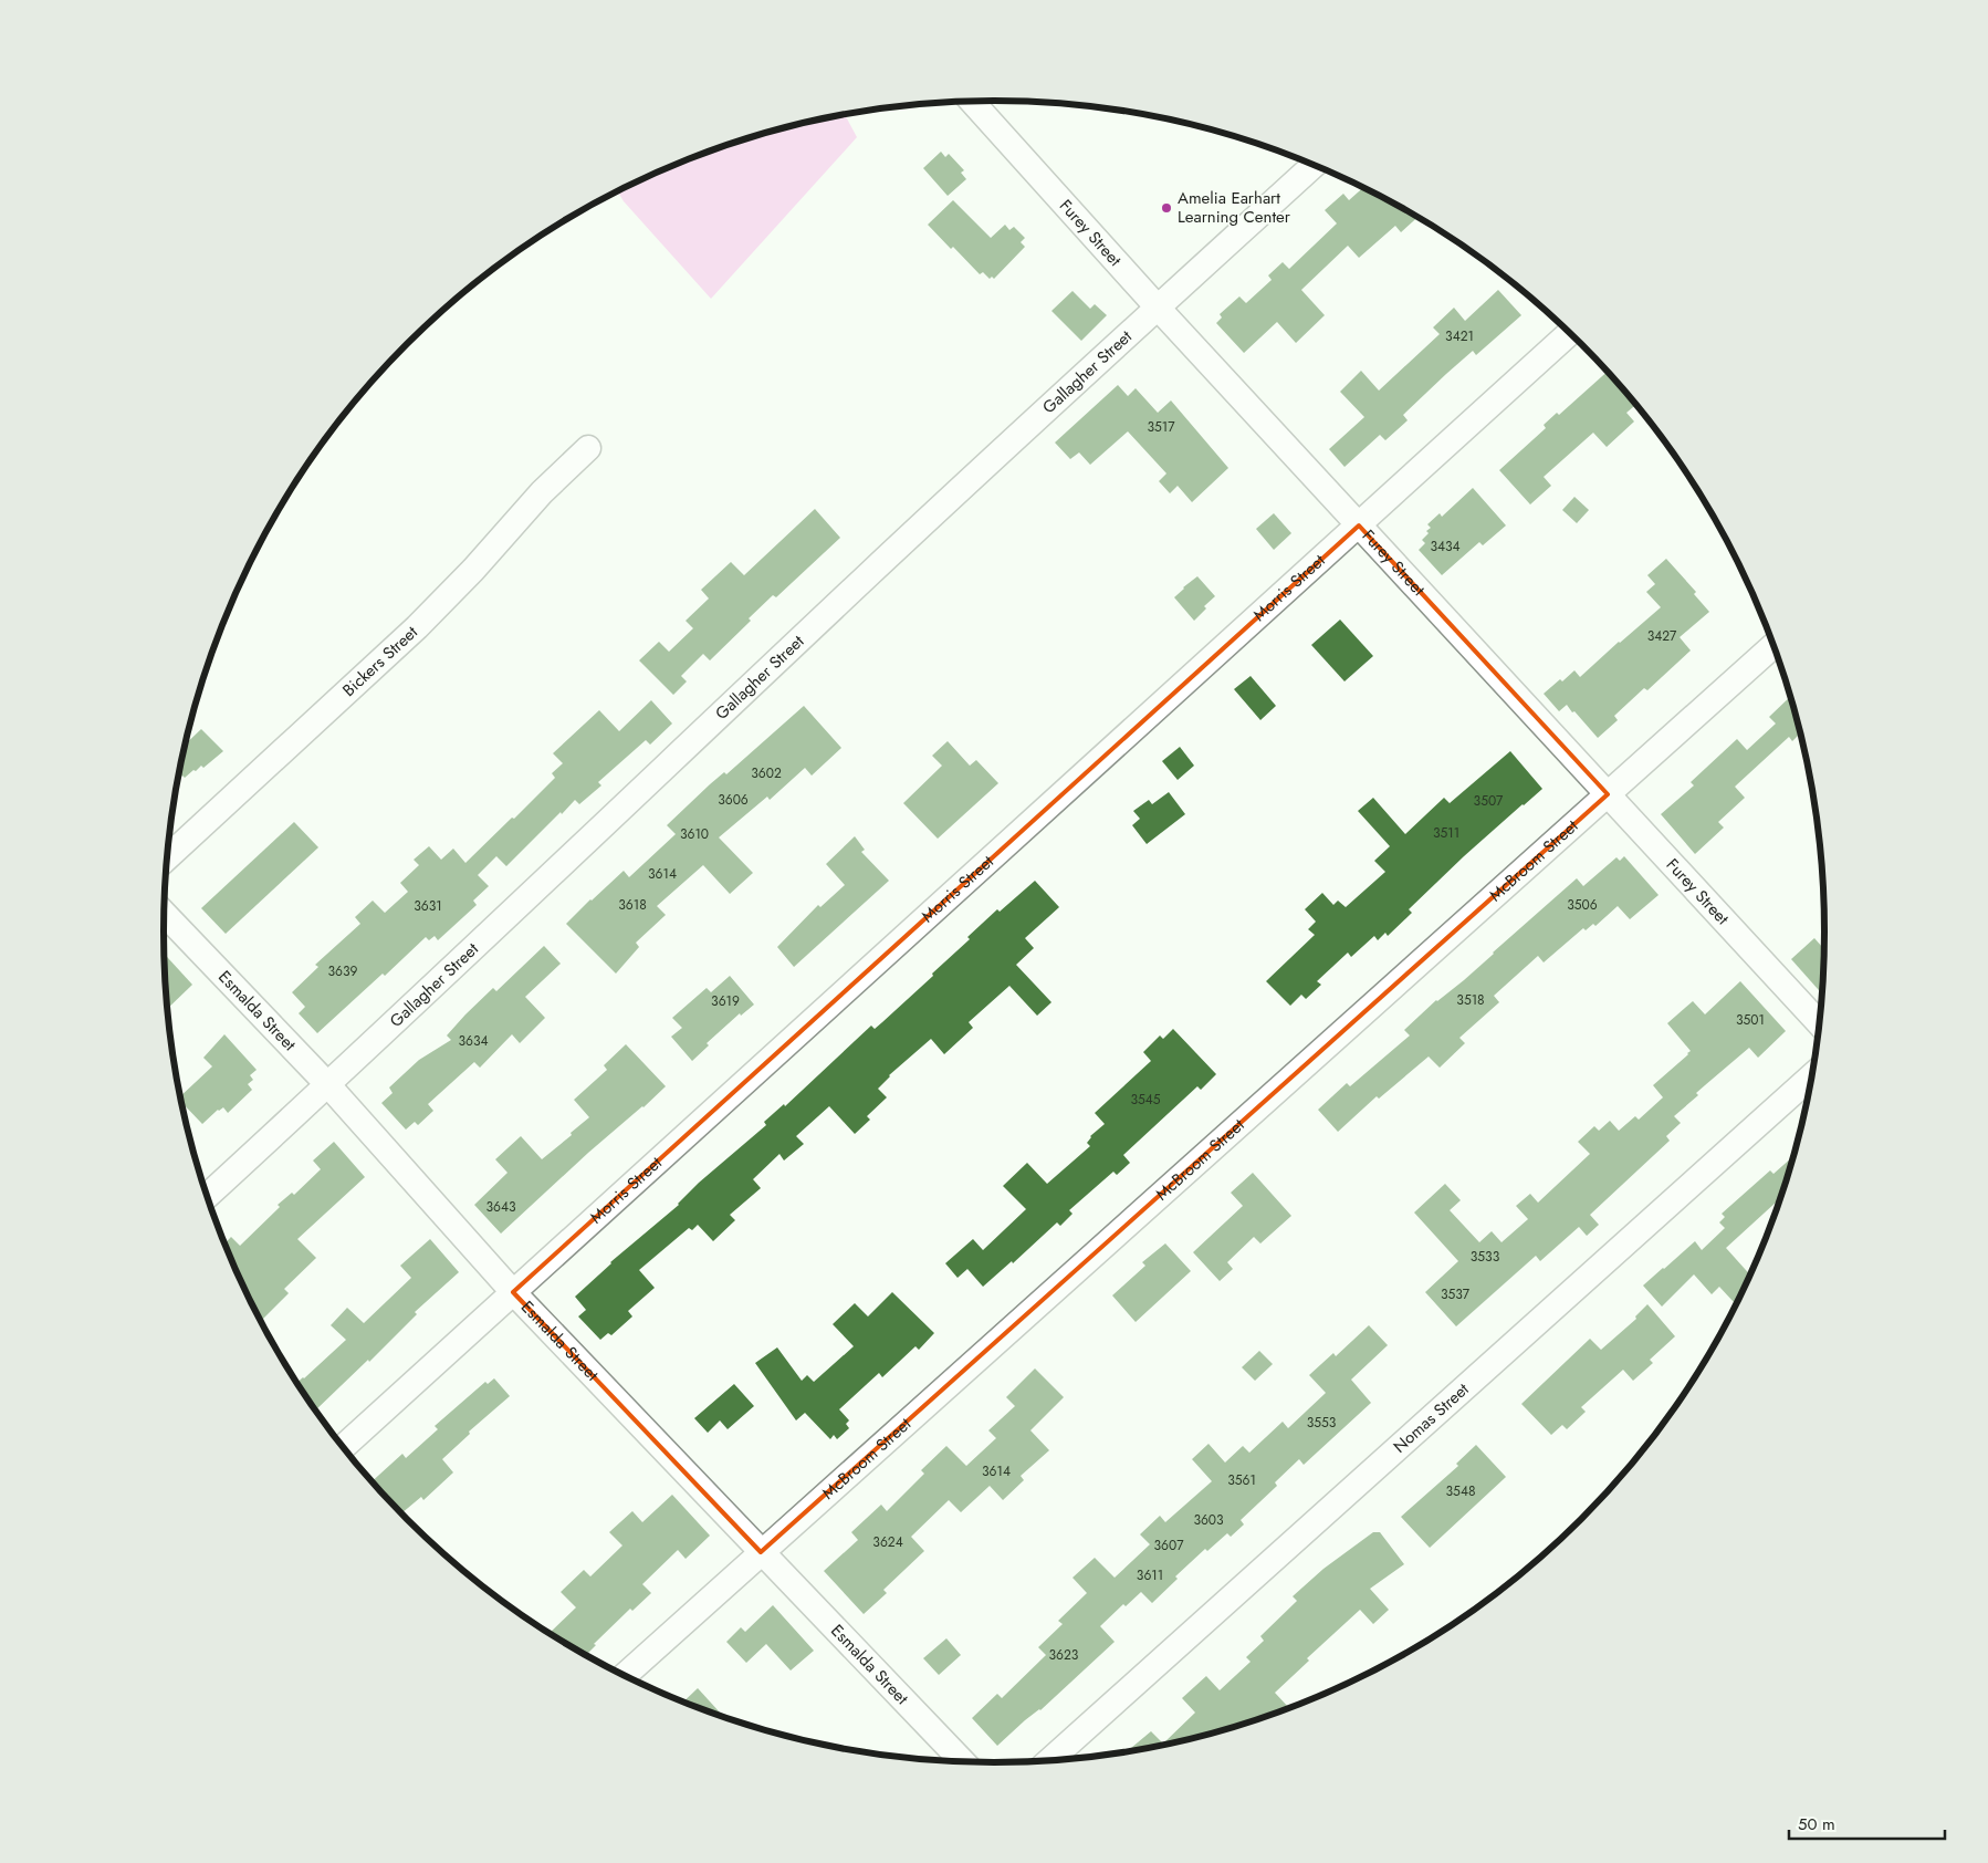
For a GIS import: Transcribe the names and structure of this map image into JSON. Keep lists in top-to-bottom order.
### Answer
{
  "streets": {
    "street": [
      "Furey Street",
      "Gallagher Street",
      "Morris Street",
      "Bickers Street",
      "McBroom Street",
      "Esmalda Street",
      "Nomas Street"
    ]
  },
  "crossings": [
    ["Furey Street", "Gallagher Street"],
    ["Furey Street", "Morris Street"],
    ["Furey Street", "McBroom Street"],
    ["Gallagher Street", "Esmalda Street"],
    ["Morris Street", "Esmalda Street"],
    ["McBroom Street", "Esmalda Street"]
  ],
  "places": ["Amelia Earhart Learning Center"],
  "house_numbers": [
    "3421",
    "3517",
    "3434",
    "3427",
    "3602",
    "3606",
    "3507",
    "3511",
    "3610",
    "3614",
    "3618",
    "3506",
    "3631",
    "3639",
    "3518",
    "3619",
    "3501",
    "3634",
    "3545",
    "3643",
    "3533",
    "3537",
    "3553",
    "3614",
    "3561",
    "3548",
    "3603",
    "3624",
    "3607",
    "3611",
    "3623"
  ],
  "scale_bar": "50 m"
}
